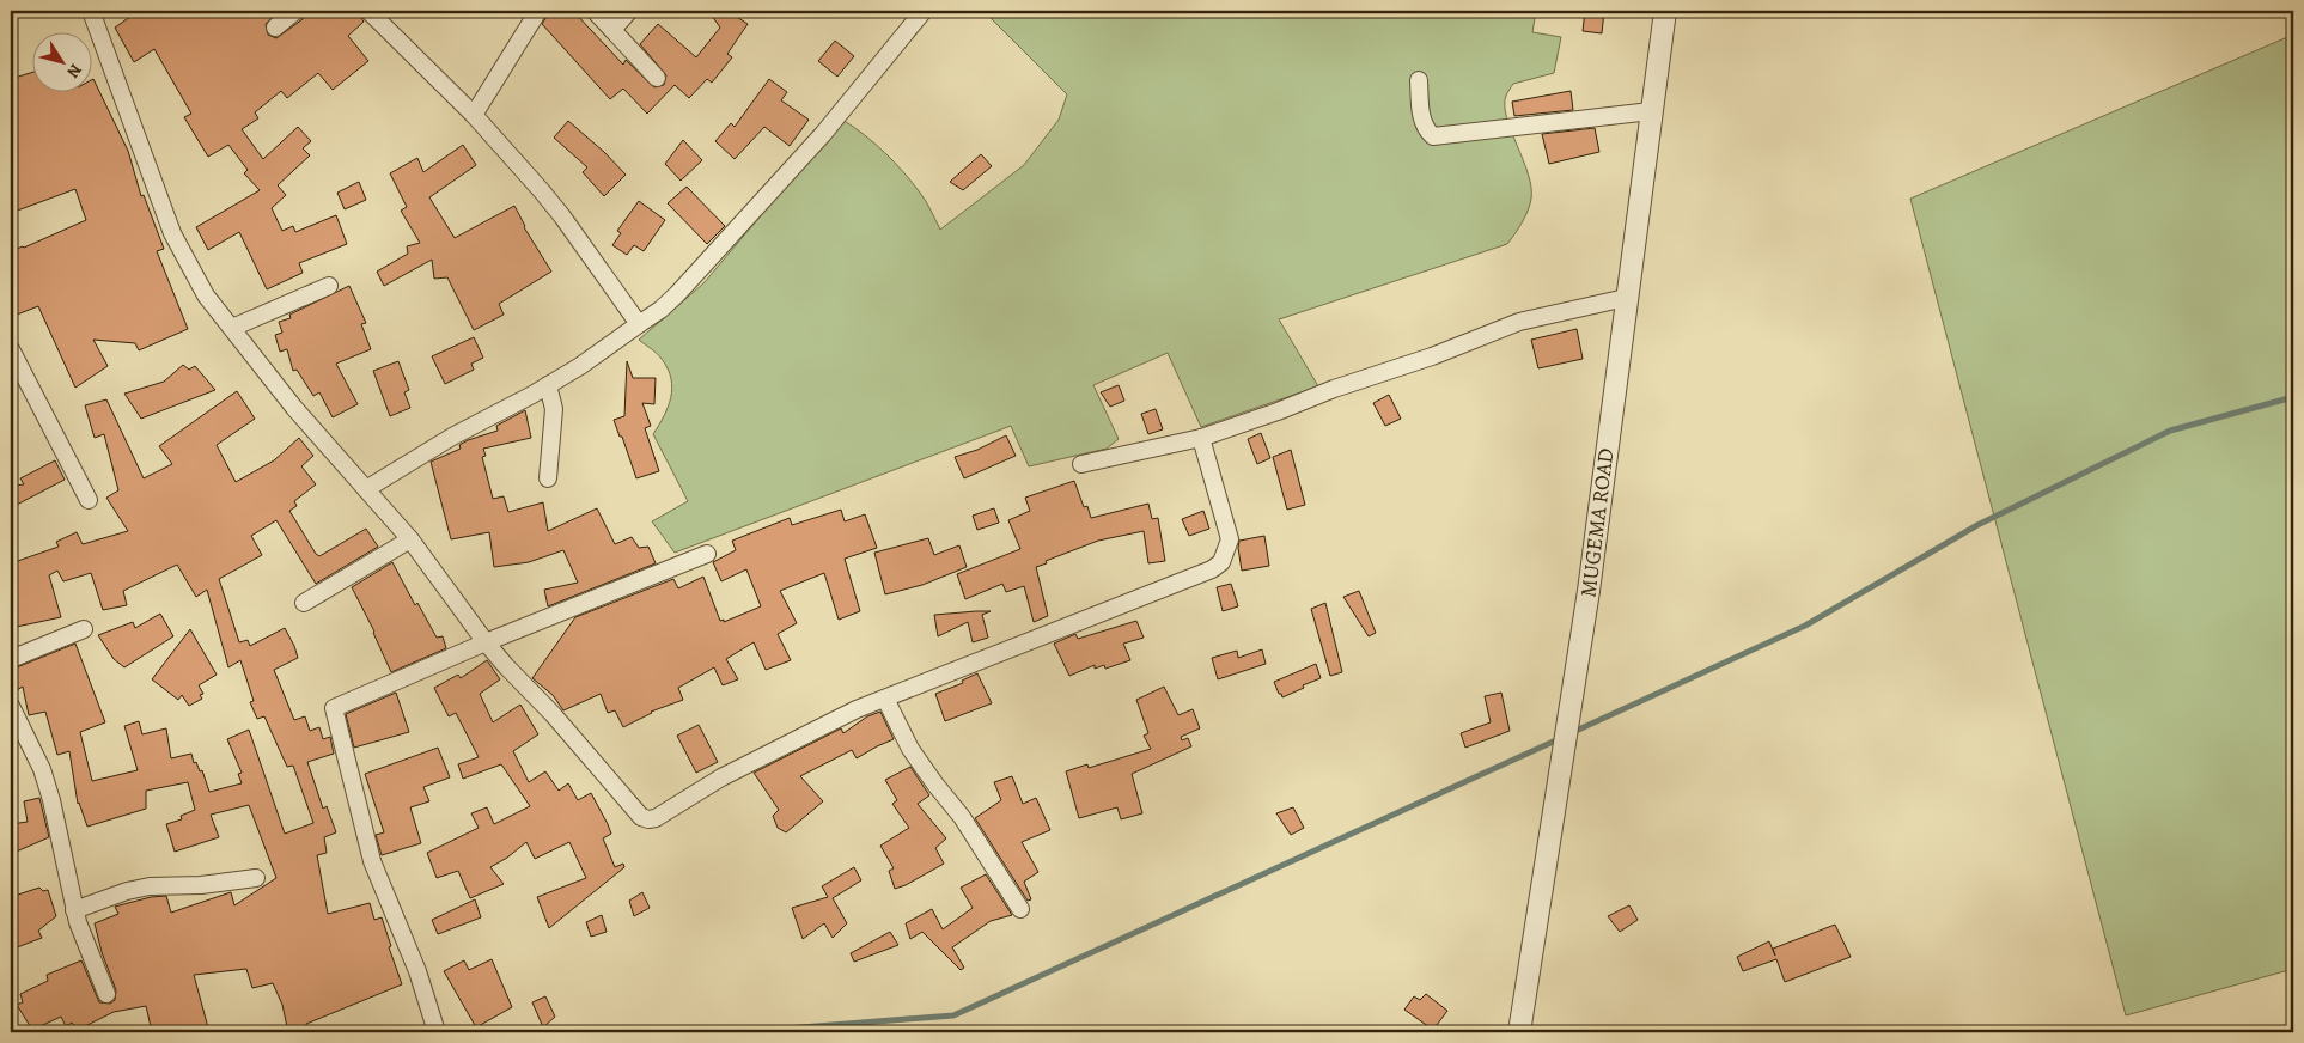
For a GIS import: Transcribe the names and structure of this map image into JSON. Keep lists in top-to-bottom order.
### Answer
{
  "streets": {
    "street": ["MUGEMA ROAD"]
  },
  "north": "bottom right"
}
